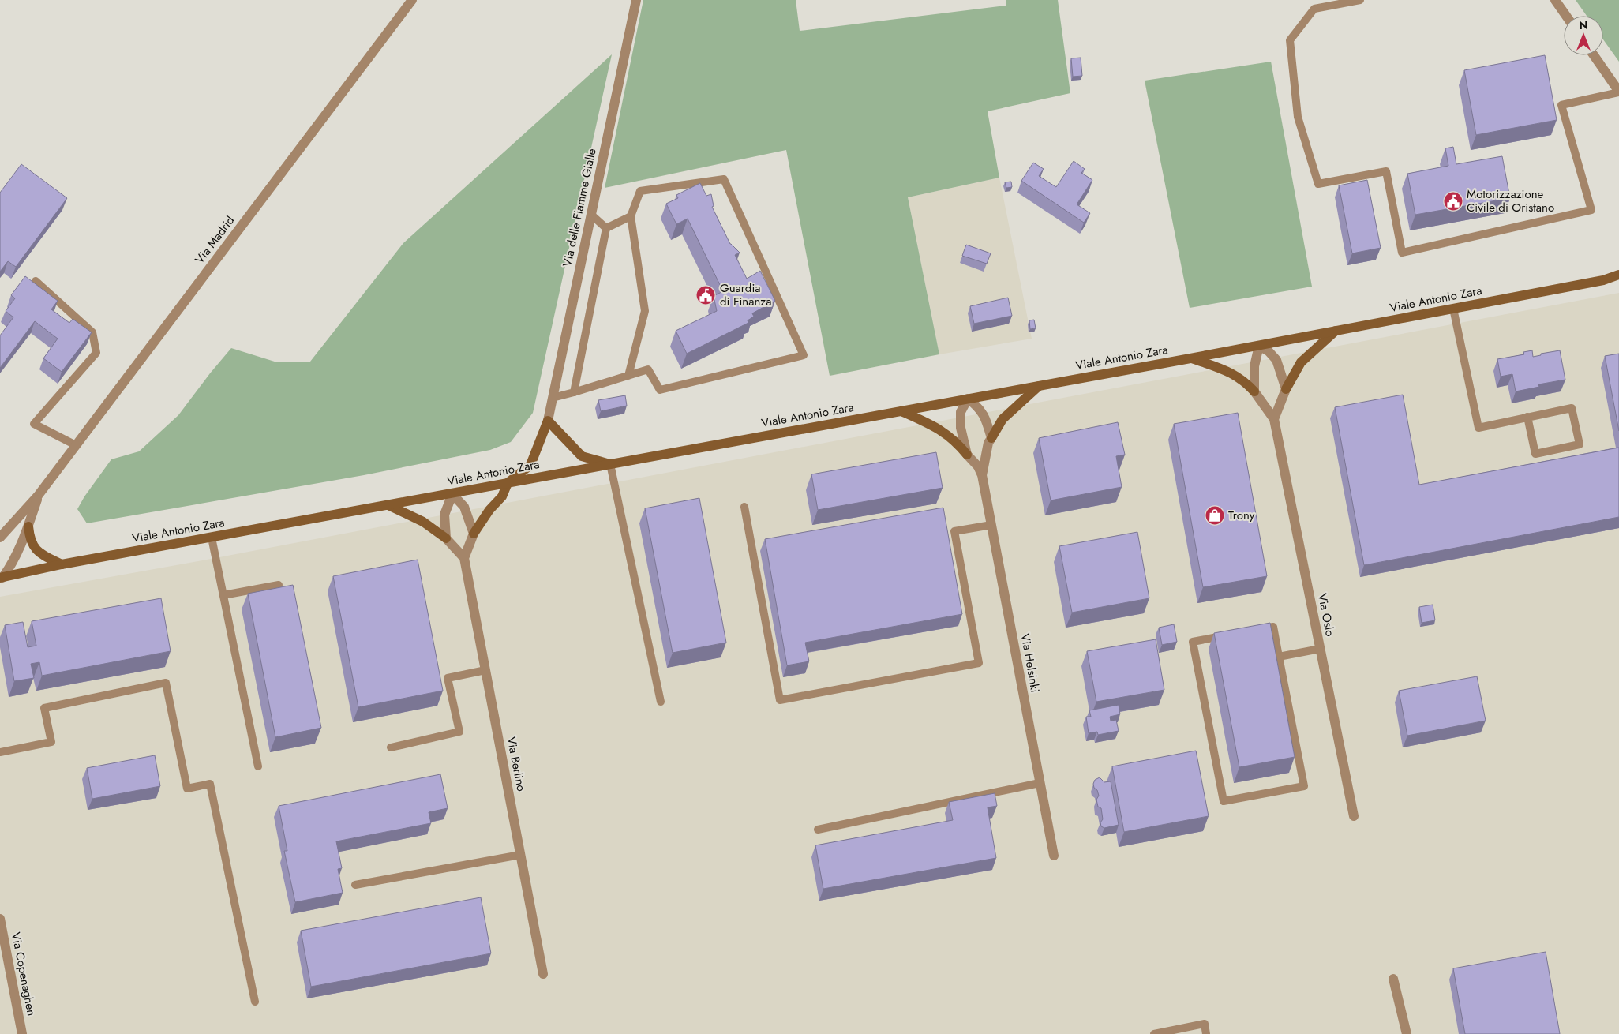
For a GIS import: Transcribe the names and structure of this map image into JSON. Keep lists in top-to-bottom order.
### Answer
{
  "streets": {
    "main road": ["Viale Antonio Zara"],
    "street": [
      "Via delle Fiamme Gialle",
      "Via Madrid",
      "Via Oslo",
      "Via Helsinki",
      "Via Berlino",
      "Via Copenaghen"
    ]
  },
  "crossings": [
    ["Via Madrid", "Viale Antonio Zara"],
    ["Viale Antonio Zara", "Via Helsinki"]
  ],
  "places": {
    "public building": ["Motorizzazione Civile di Oristano", "Guardia di Finanza"],
    "shop": ["Trony"]
  },
  "north": "top"
}
